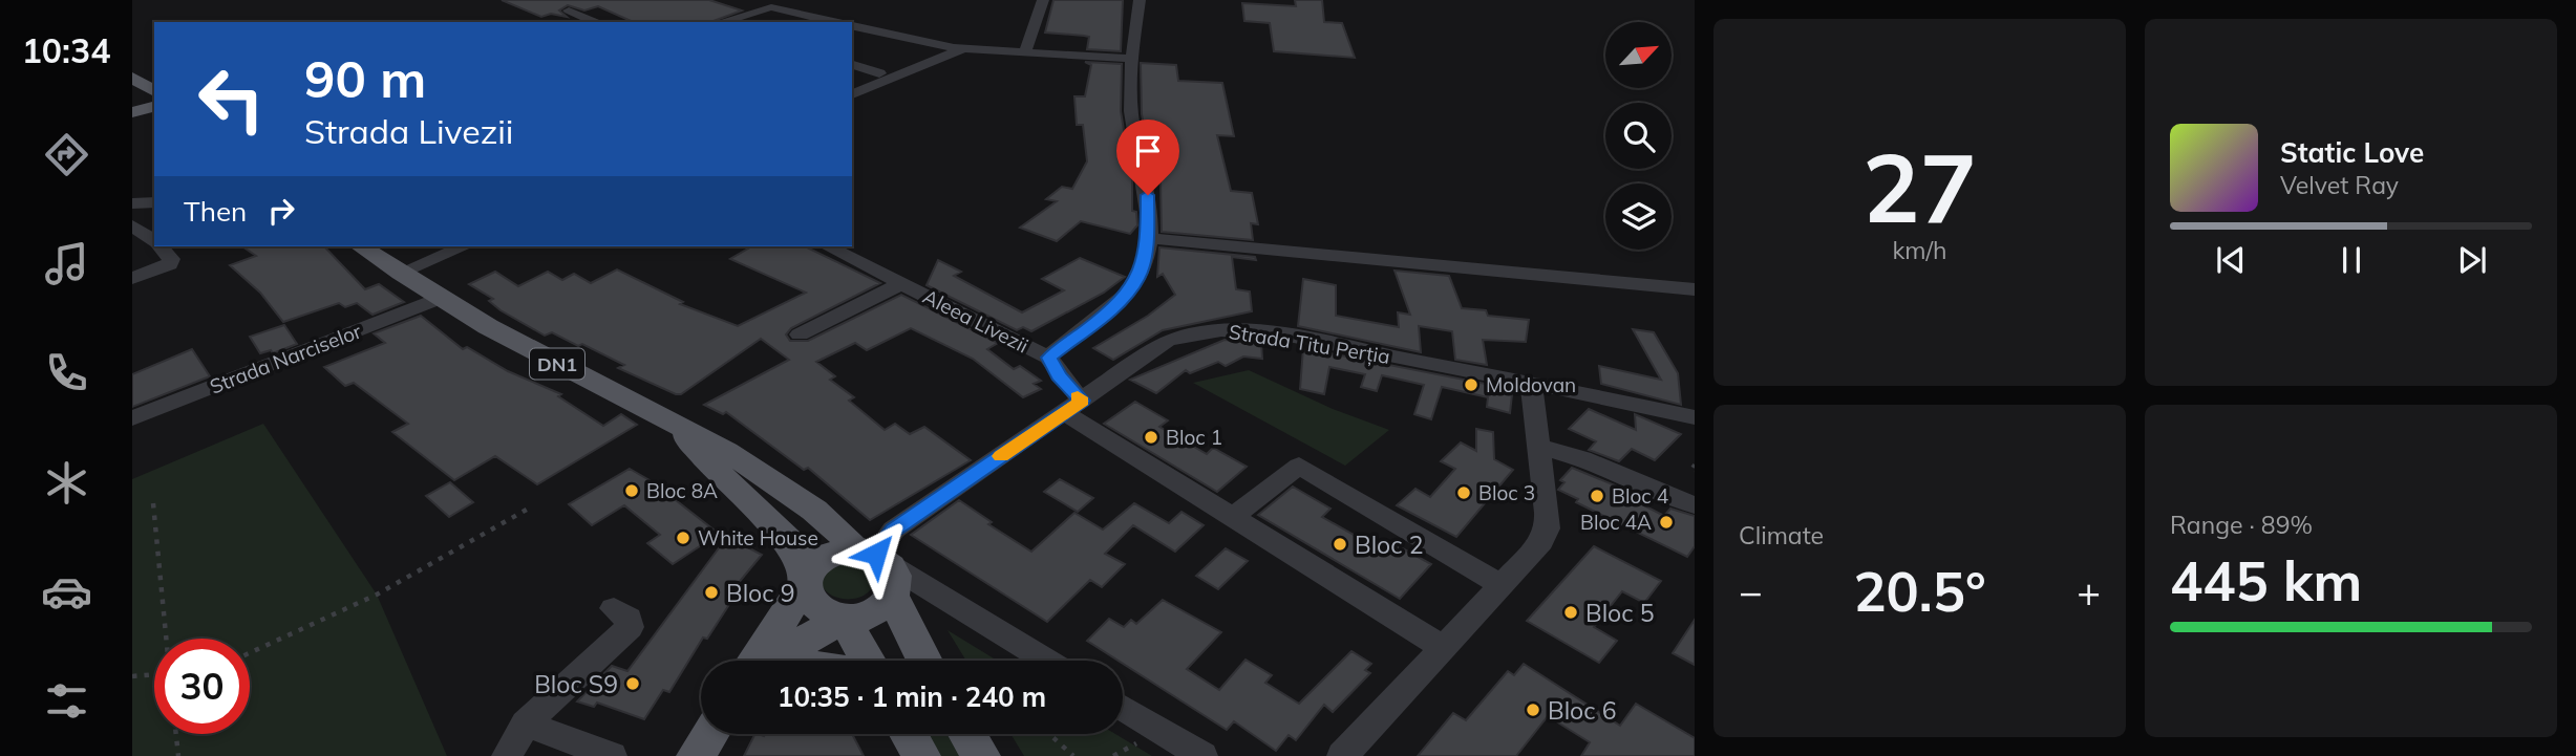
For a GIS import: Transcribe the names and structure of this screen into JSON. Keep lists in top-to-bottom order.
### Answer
{
  "streets": {
    "main road": ["DN1"],
    "street": ["Aleea Livezii", "Strada Titu Perția", "Strada Narciselor"]
  },
  "crossings": [
    ["Strada Titu Perția", "DN1"],
    ["Strada Narciselor", "DN1"]
  ],
  "places": [
    "Moldovan",
    "Bloc 1",
    "Bloc 8A",
    "Bloc 3",
    "Bloc 4",
    "Bloc 4A",
    "White House",
    "Bloc 2",
    "Bloc 9",
    "Bloc 5",
    "Bloc S9",
    "Bloc 6"
  ],
  "north": "top right",
  "page": {
    "tabs": "10:34",
    "tile": [
      ["27", "km/h"],
      "Climate",
      ["Range · 89%", "445 km"]
    ],
    "turn": ["90 m", "Strada Livezii"],
    "song": ["Static Love", "Velvet Ray"],
    "then": "Then",
    "heat": ["−", "20.5°", "+"],
    "limit": "30",
    "trip": "10:35 · 1 min · 240 m"
  }
}
